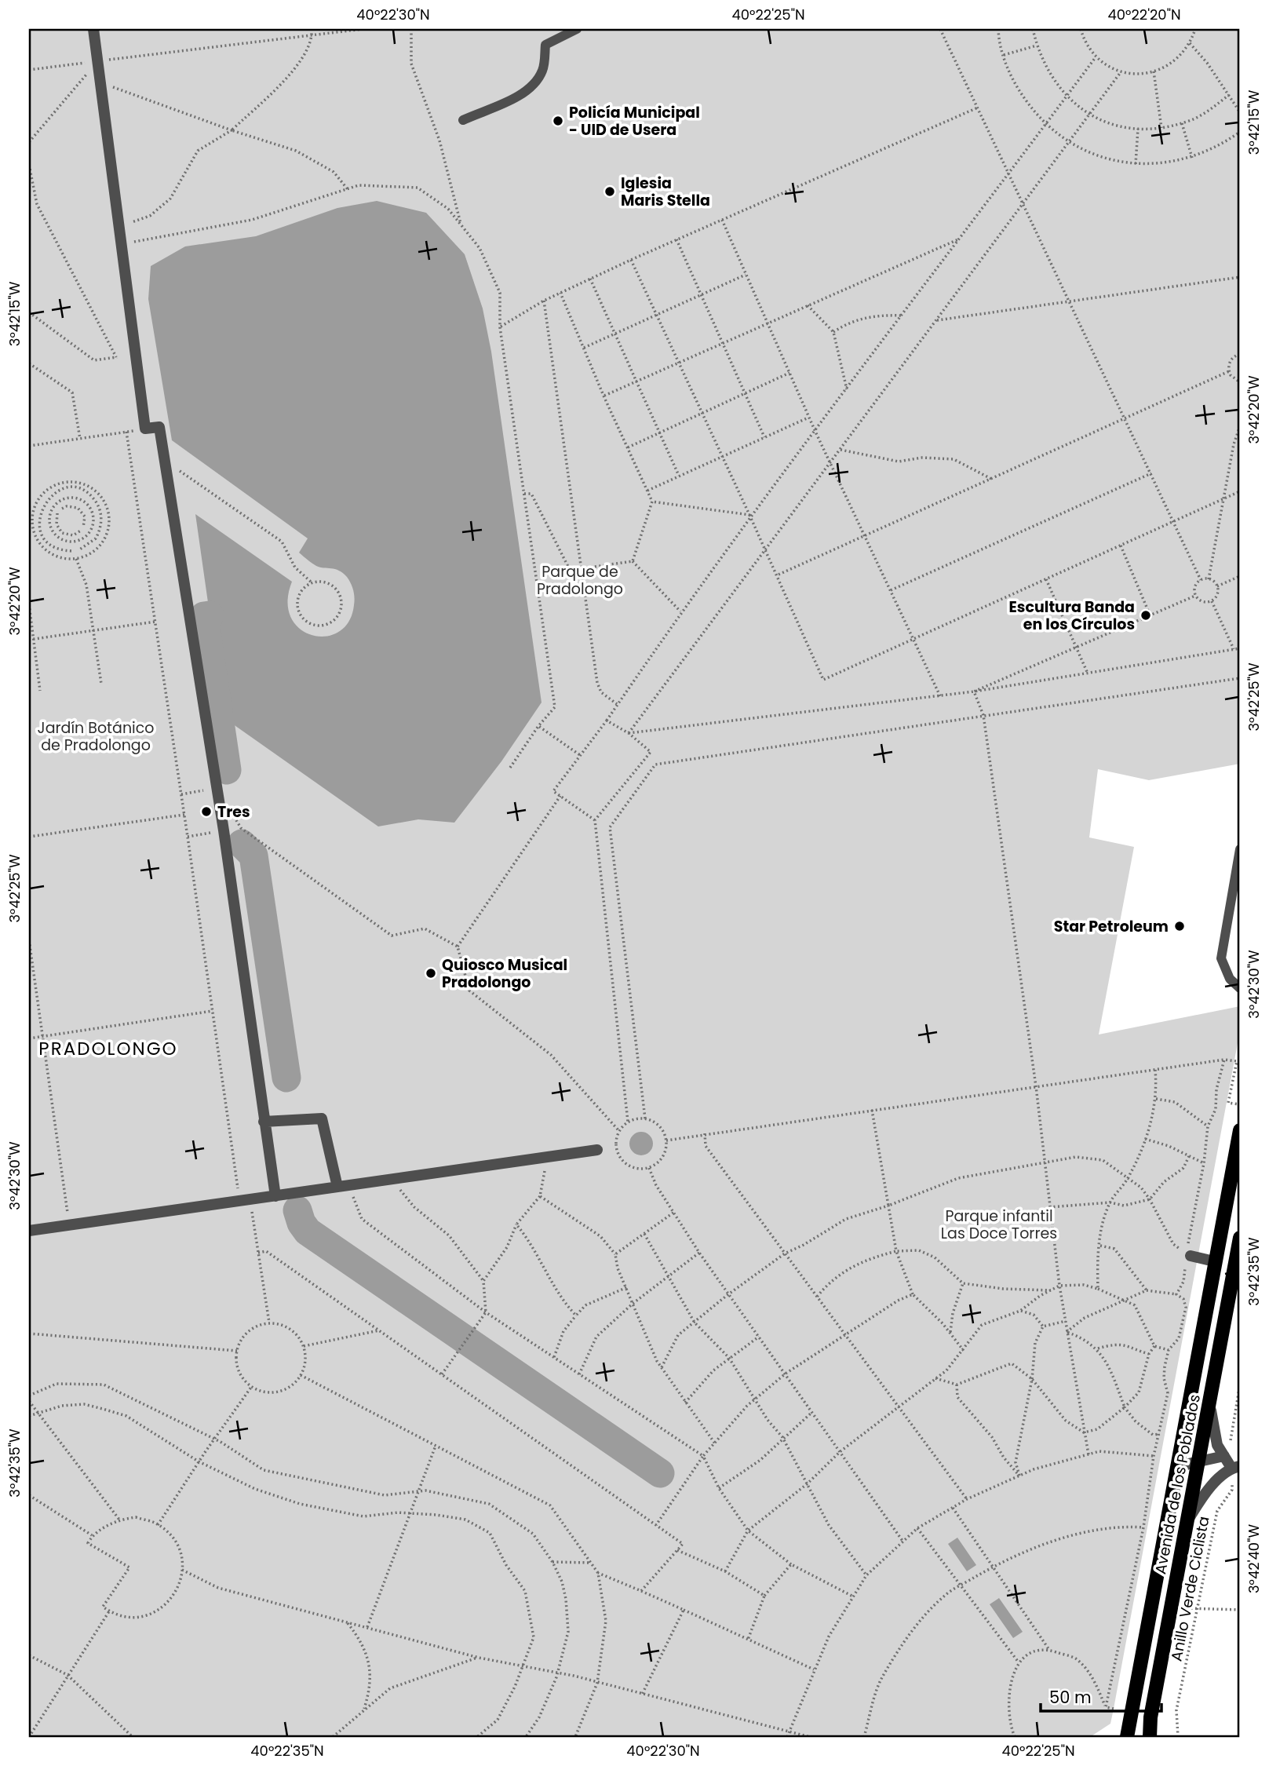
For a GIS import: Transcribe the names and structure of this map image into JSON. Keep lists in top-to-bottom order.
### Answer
{
  "streets": {
    "main road": ["Avenida de los Poblados"],
    "path": ["Anillo Verde Ciclista"]
  },
  "districts": ["PRADOLONGO"],
  "parks": ["Parque de Pradolongo", "Jardín Botánico de Pradolongo", "Parque infantil Las Doce Torres"],
  "places": [
    "Policía Municipal - UID de Usera",
    "Iglesia Maris Stella",
    "Escultura Banda en los Círculos",
    "Tres",
    "Star Petroleum",
    "Quiosco Musical Pradolongo"
  ],
  "scale_bar": "50 m",
  "coordinates": [
    "40°22'30\"N",
    "40°22'25\"N",
    "40°22'20\"N",
    "3°42'15\"W",
    "3°42'20\"W",
    "3°42'25\"W",
    "3°42'30\"W",
    "3°42'35\"W",
    "3°42'40\"W",
    "40°22'35\"N"
  ]
}
